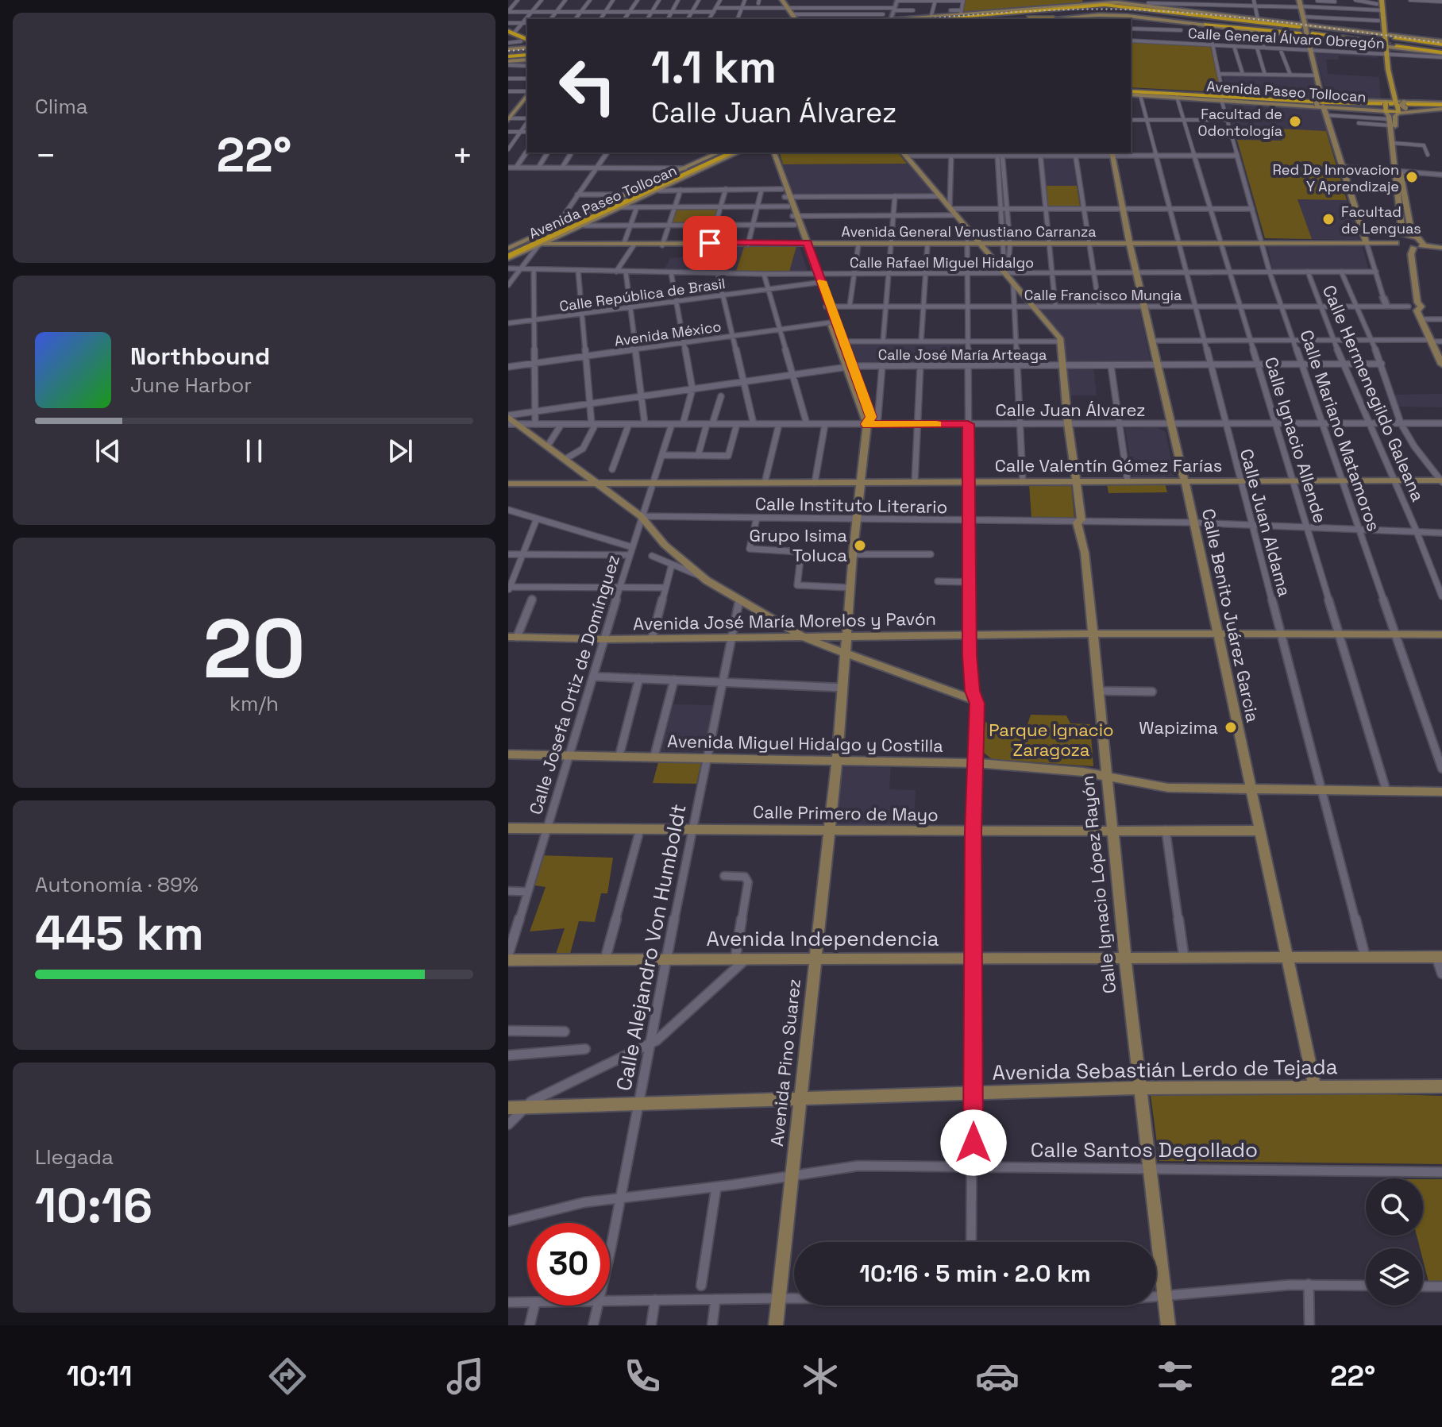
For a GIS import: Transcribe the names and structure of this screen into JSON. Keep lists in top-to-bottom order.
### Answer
{
  "streets": {
    "highway": ["Avenida Paseo Tollocan"],
    "main road": [
      "Avenida General Venustiano Carranza",
      "Calle Valentín Gómez Farías",
      "Calle Benito Juárez Garcia",
      "Avenida José María Morelos y Pavón",
      "Avenida Miguel Hidalgo y Costilla",
      "Calle Primero de Mayo",
      "Calle Ignacio López Rayón",
      "Avenida Independencia",
      "Avenida Pino Suarez",
      "Avenida Sebastián Lerdo de Tejada"
    ],
    "street": [
      "Calle General Álvaro Obregón",
      "Calle Rafael Miguel Hidalgo",
      "Calle República de Brasil",
      "Calle Francisco Mungia",
      "Avenida México",
      "Calle José María Arteaga",
      "Calle Hermenegildo Galeana",
      "Calle Juan Álvarez",
      "Calle Mariano Matamoros",
      "Calle Ignacio Allende",
      "Calle Instituto Literario",
      "Calle Juan Aldama",
      "Calle Josefa Ortiz de Domínguez",
      "Calle Alejandro Von Humboldt",
      "Calle Santos Degollado"
    ]
  },
  "crossings": [
    ["Calle General Álvaro Obregón", "Calle Mariano Matamoros"],
    ["Avenida Paseo Tollocan", "Avenida General Venustiano Carranza"],
    ["Avenida Paseo Tollocan", "Calle Mariano Matamoros"],
    ["Avenida Paseo Tollocan", "Calle Ignacio Allende"],
    ["Avenida Paseo Tollocan", "Calle Juan Aldama"],
    ["Avenida General Venustiano Carranza", "Calle Mariano Matamoros"],
    ["Avenida General Venustiano Carranza", "Calle Ignacio Allende"],
    ["Avenida General Venustiano Carranza", "Calle Juan Aldama"],
    ["Avenida General Venustiano Carranza", "Calle Benito Juárez Garcia"],
    ["Avenida General Venustiano Carranza", "Calle Ignacio López Rayón"],
    ["Calle Rafael Miguel Hidalgo", "Calle Hermenegildo Galeana"],
    ["Calle Rafael Miguel Hidalgo", "Calle Mariano Matamoros"],
    ["Calle Rafael Miguel Hidalgo", "Calle Ignacio Allende"],
    ["Calle Rafael Miguel Hidalgo", "Calle Juan Aldama"],
    ["Calle Rafael Miguel Hidalgo", "Calle Benito Juárez Garcia"],
    ["Calle Rafael Miguel Hidalgo", "Calle Ignacio López Rayón"],
    ["Calle Francisco Mungia", "Calle Hermenegildo Galeana"],
    ["Calle Francisco Mungia", "Calle Mariano Matamoros"],
    ["Calle Francisco Mungia", "Calle Ignacio Allende"],
    ["Calle Francisco Mungia", "Calle Juan Aldama"],
    ["Calle Francisco Mungia", "Calle Benito Juárez Garcia"],
    ["Calle Francisco Mungia", "Calle Ignacio López Rayón"],
    ["Calle José María Arteaga", "Calle Hermenegildo Galeana"],
    ["Calle José María Arteaga", "Calle Mariano Matamoros"],
    ["Calle José María Arteaga", "Calle Ignacio Allende"],
    ["Calle José María Arteaga", "Calle Juan Aldama"],
    ["Calle José María Arteaga", "Calle Benito Juárez Garcia"],
    ["Calle José María Arteaga", "Calle Ignacio López Rayón"],
    ["Calle Hermenegildo Galeana", "Calle Juan Álvarez"],
    ["Calle Hermenegildo Galeana", "Calle Valentín Gómez Farías"],
    ["Calle Hermenegildo Galeana", "Calle Instituto Literario"],
    ["Calle Juan Álvarez", "Calle Mariano Matamoros"],
    ["Calle Juan Álvarez", "Calle Ignacio Allende"],
    ["Calle Juan Álvarez", "Calle Juan Aldama"],
    ["Calle Juan Álvarez", "Calle Benito Juárez Garcia"],
    ["Calle Juan Álvarez", "Calle Josefa Ortiz de Domínguez"],
    ["Calle Juan Álvarez", "Calle Ignacio López Rayón"],
    ["Calle Juan Álvarez", "Avenida Pino Suarez"],
    ["Calle Mariano Matamoros", "Calle Valentín Gómez Farías"],
    ["Calle Mariano Matamoros", "Calle Instituto Literario"],
    ["Calle Mariano Matamoros", "Avenida José María Morelos y Pavón"],
    ["Calle Ignacio Allende", "Calle Valentín Gómez Farías"],
    ["Calle Ignacio Allende", "Calle Instituto Literario"],
    ["Calle Ignacio Allende", "Avenida José María Morelos y Pavón"],
    ["Calle Ignacio Allende", "Avenida Miguel Hidalgo y Costilla"],
    ["Calle Valentín Gómez Farías", "Calle Juan Aldama"],
    ["Calle Valentín Gómez Farías", "Calle Benito Juárez Garcia"],
    ["Calle Valentín Gómez Farías", "Calle Josefa Ortiz de Domínguez"],
    ["Calle Valentín Gómez Farías", "Calle Ignacio López Rayón"],
    ["Calle Valentín Gómez Farías", "Avenida Pino Suarez"],
    ["Calle Instituto Literario", "Calle Juan Aldama"],
    ["Calle Instituto Literario", "Calle Benito Juárez Garcia"],
    ["Calle Instituto Literario", "Calle Josefa Ortiz de Domínguez"],
    ["Calle Instituto Literario", "Calle Ignacio López Rayón"],
    ["Calle Instituto Literario", "Avenida Pino Suarez"],
    ["Calle Juan Aldama", "Avenida José María Morelos y Pavón"],
    ["Calle Juan Aldama", "Avenida Miguel Hidalgo y Costilla"],
    ["Calle Juan Aldama", "Avenida Independencia"],
    ["Calle Benito Juárez Garcia", "Avenida José María Morelos y Pavón"],
    ["Calle Benito Juárez Garcia", "Avenida Miguel Hidalgo y Costilla"],
    ["Calle Benito Juárez Garcia", "Calle Primero de Mayo"],
    ["Calle Benito Juárez Garcia", "Avenida Independencia"],
    ["Calle Benito Juárez Garcia", "Avenida Sebastián Lerdo de Tejada"],
    ["Avenida José María Morelos y Pavón", "Calle Josefa Ortiz de Domínguez"],
    ["Avenida José María Morelos y Pavón", "Calle Ignacio López Rayón"],
    ["Avenida José María Morelos y Pavón", "Calle Alejandro Von Humboldt"],
    ["Avenida José María Morelos y Pavón", "Avenida Pino Suarez"],
    ["Calle Josefa Ortiz de Domínguez", "Avenida Miguel Hidalgo y Costilla"],
    ["Calle Josefa Ortiz de Domínguez", "Calle Primero de Mayo"],
    ["Avenida Miguel Hidalgo y Costilla", "Calle Ignacio López Rayón"],
    ["Avenida Miguel Hidalgo y Costilla", "Calle Alejandro Von Humboldt"],
    ["Avenida Miguel Hidalgo y Costilla", "Avenida Pino Suarez"],
    ["Calle Primero de Mayo", "Calle Ignacio López Rayón"],
    ["Calle Primero de Mayo", "Calle Alejandro Von Humboldt"],
    ["Calle Primero de Mayo", "Avenida Pino Suarez"],
    ["Calle Ignacio López Rayón", "Avenida Independencia"],
    ["Calle Ignacio López Rayón", "Avenida Sebastián Lerdo de Tejada"],
    ["Calle Ignacio López Rayón", "Calle Santos Degollado"],
    ["Avenida Independencia", "Calle Alejandro Von Humboldt"],
    ["Avenida Independencia", "Avenida Pino Suarez"],
    ["Calle Alejandro Von Humboldt", "Avenida Sebastián Lerdo de Tejada"],
    ["Calle Alejandro Von Humboldt", "Calle Santos Degollado"],
    ["Avenida Pino Suarez", "Avenida Sebastián Lerdo de Tejada"],
    ["Avenida Pino Suarez", "Calle Santos Degollado"]
  ],
  "parks": ["Parque Ignacio Zaragoza"],
  "places": [
    "Facultad de Odontología",
    "Red De Innovacion Y Aprendizaje",
    "Facultad de Lenguas",
    "Grupo Isima Toluca",
    "Wapizima"
  ],
  "page": {
    "tile": [
      "Clima",
      ["20", "km/h"],
      ["Autonomía · 89%", "445 km"],
      ["Llegada", "10:16"]
    ],
    "turn": ["1.1 km", "Calle Juan Álvarez"],
    "heat": ["−", "22°", "+"],
    "song": ["Northbound", "June Harbor"],
    "limit": "30",
    "trip": "10:16 · 5 min · 2.0 km",
    "tabs": ["10:11", "22°"]
  }
}
